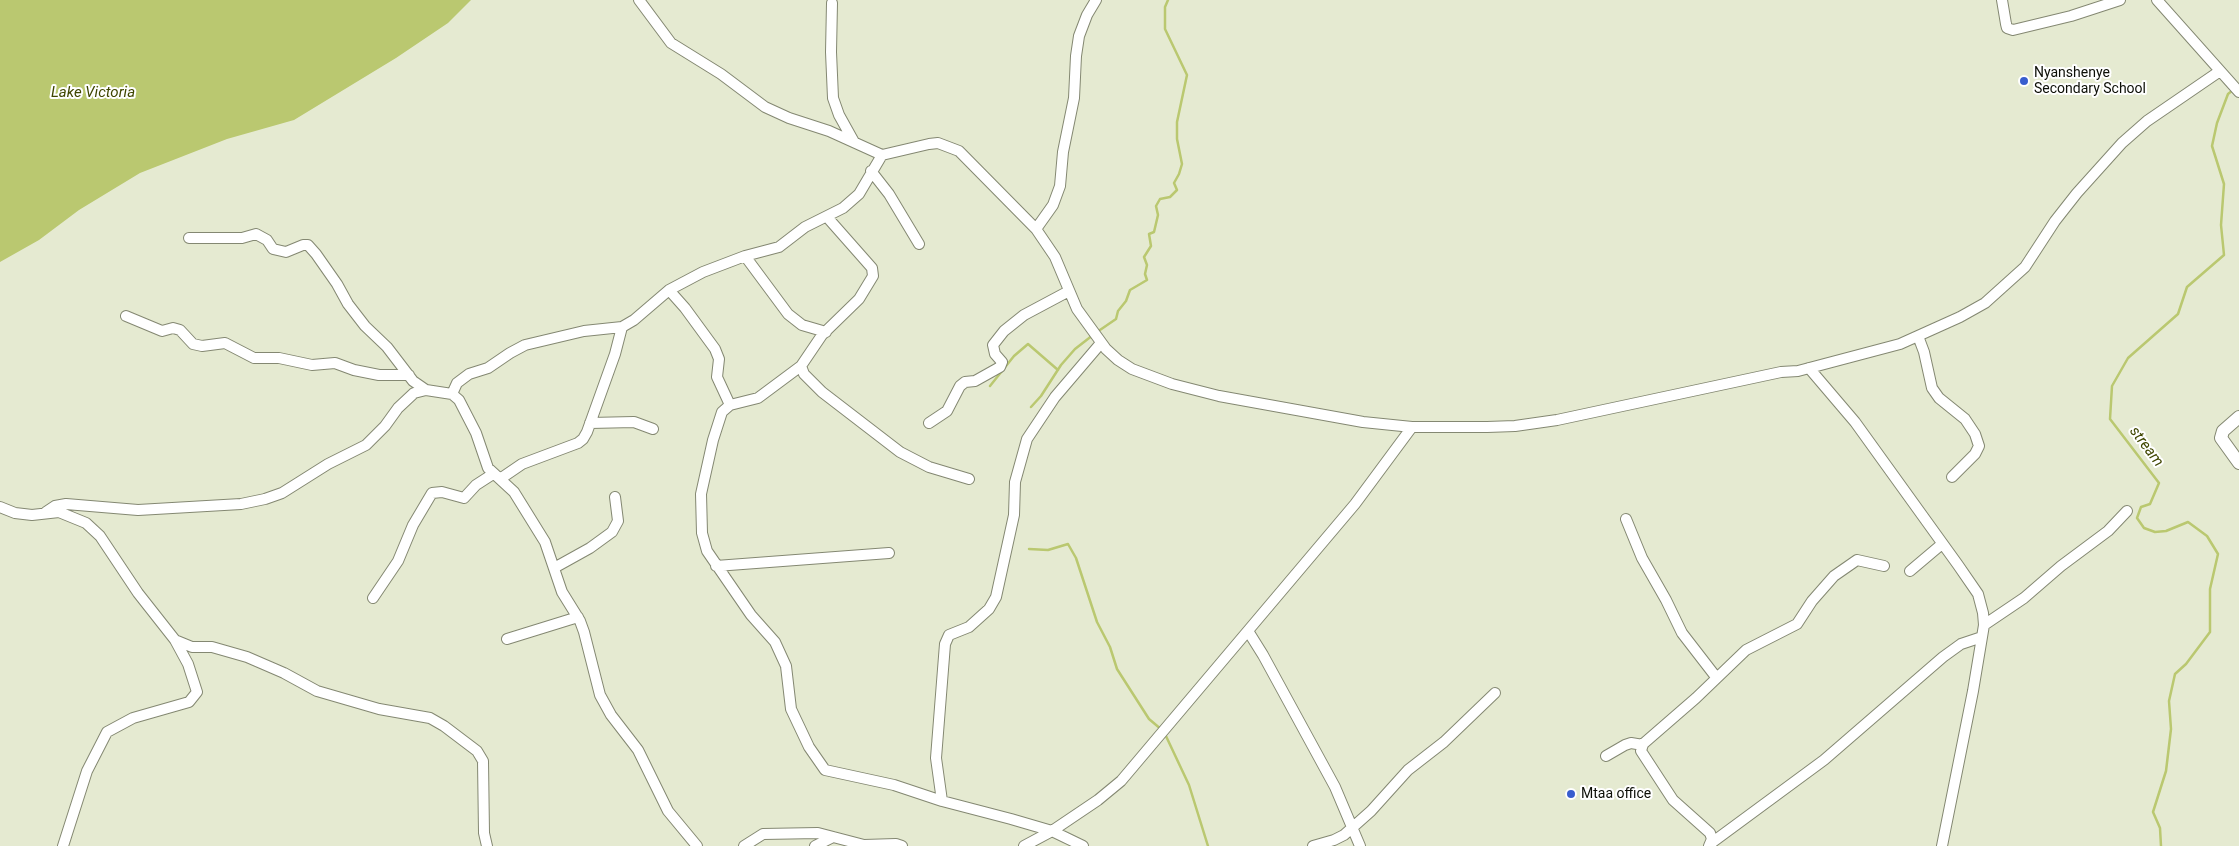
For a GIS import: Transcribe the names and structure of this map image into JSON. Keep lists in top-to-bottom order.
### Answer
{
  "water": ["Lake Victoria", "stream"],
  "places": ["Nyanshenye Secondary School", "Mtaa office"]
}
